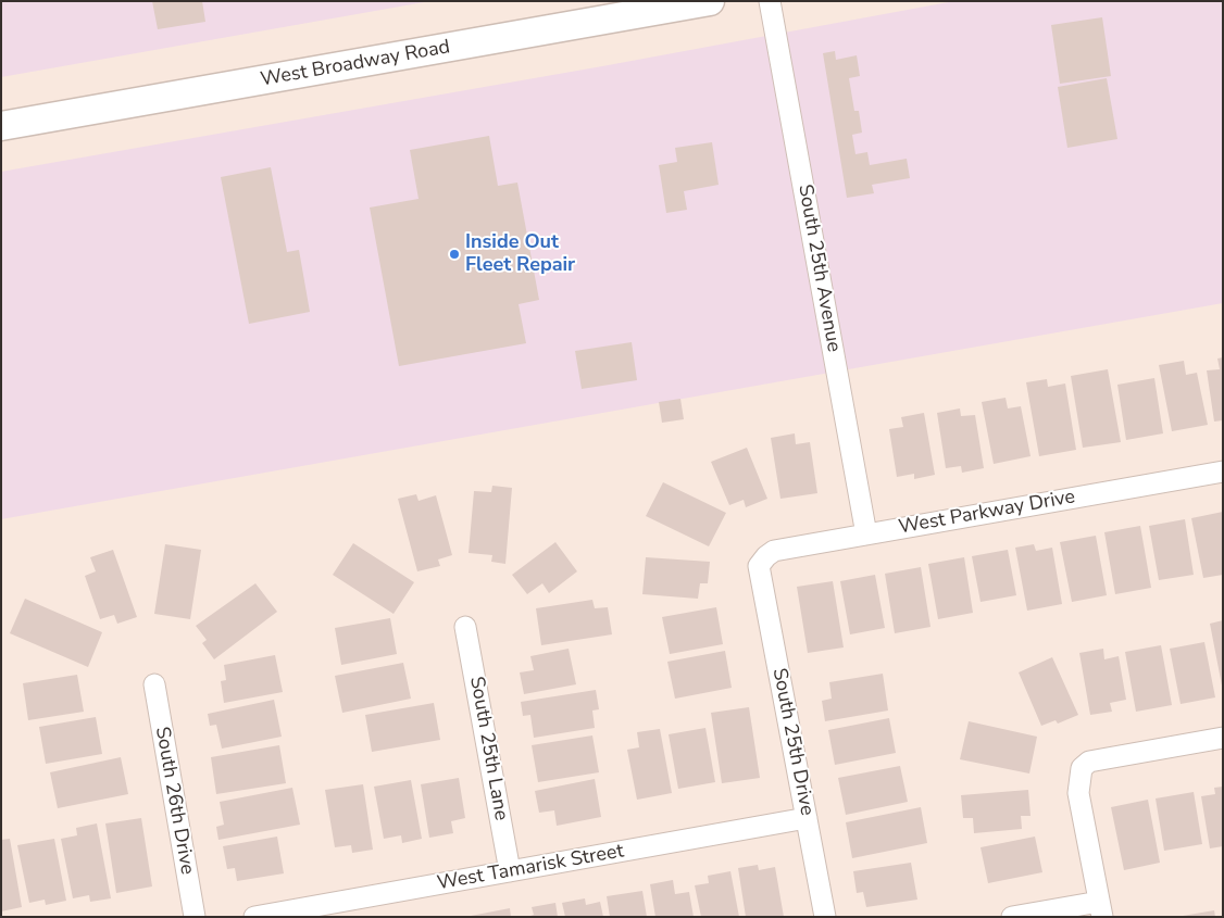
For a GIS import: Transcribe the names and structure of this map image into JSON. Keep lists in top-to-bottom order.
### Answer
{
  "streets": {
    "main road": ["West Broadway Road"],
    "street": [
      "South 25th Avenue",
      "West Parkway Drive",
      "South 25th Drive",
      "South 25th Lane",
      "South 26th Drive",
      "West Tamarisk Street"
    ]
  },
  "crossings": [
    ["South 25th Avenue", "West Parkway Drive"],
    ["West Parkway Drive", "South 25th Drive"],
    ["South 25th Drive", "West Tamarisk Street"],
    ["South 25th Lane", "West Tamarisk Street"]
  ],
  "places": ["Inside Out Fleet Repair"]
}
